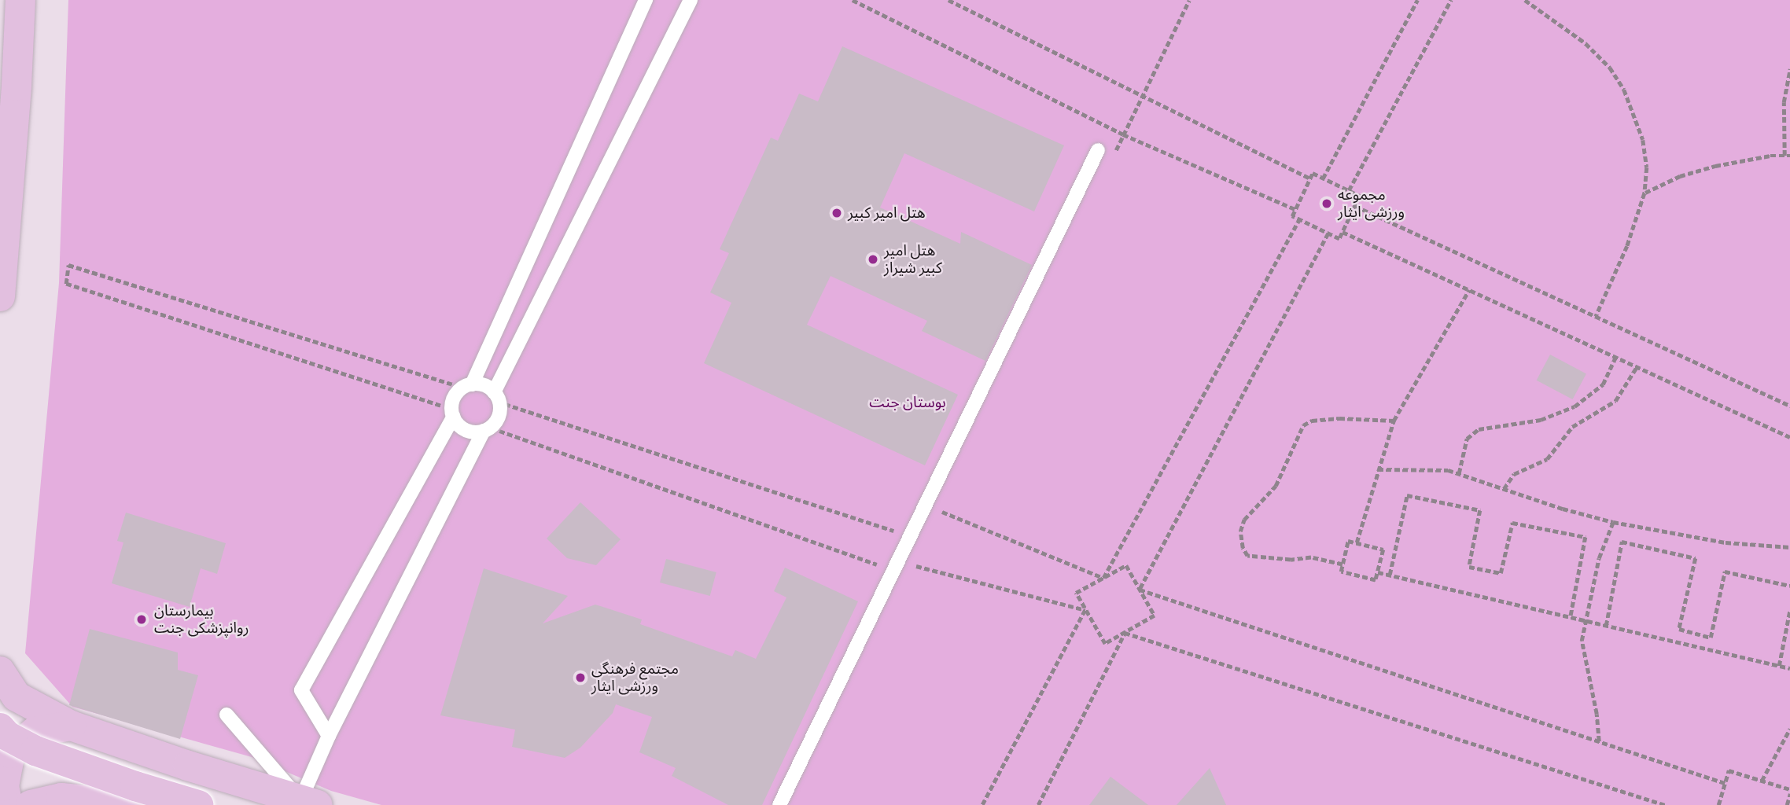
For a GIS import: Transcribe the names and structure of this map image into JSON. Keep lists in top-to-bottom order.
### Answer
{
  "parks": ["بوستان جنت"],
  "places": [
    "مجموعه ورزشی ایثار",
    "هتل امیر کبیر",
    "هتل امیر کبیر شیراز",
    "بیمارستان روانپزشکی جنت",
    "مجتمع فرهنگی ورزشی ایثار"
  ]
}
